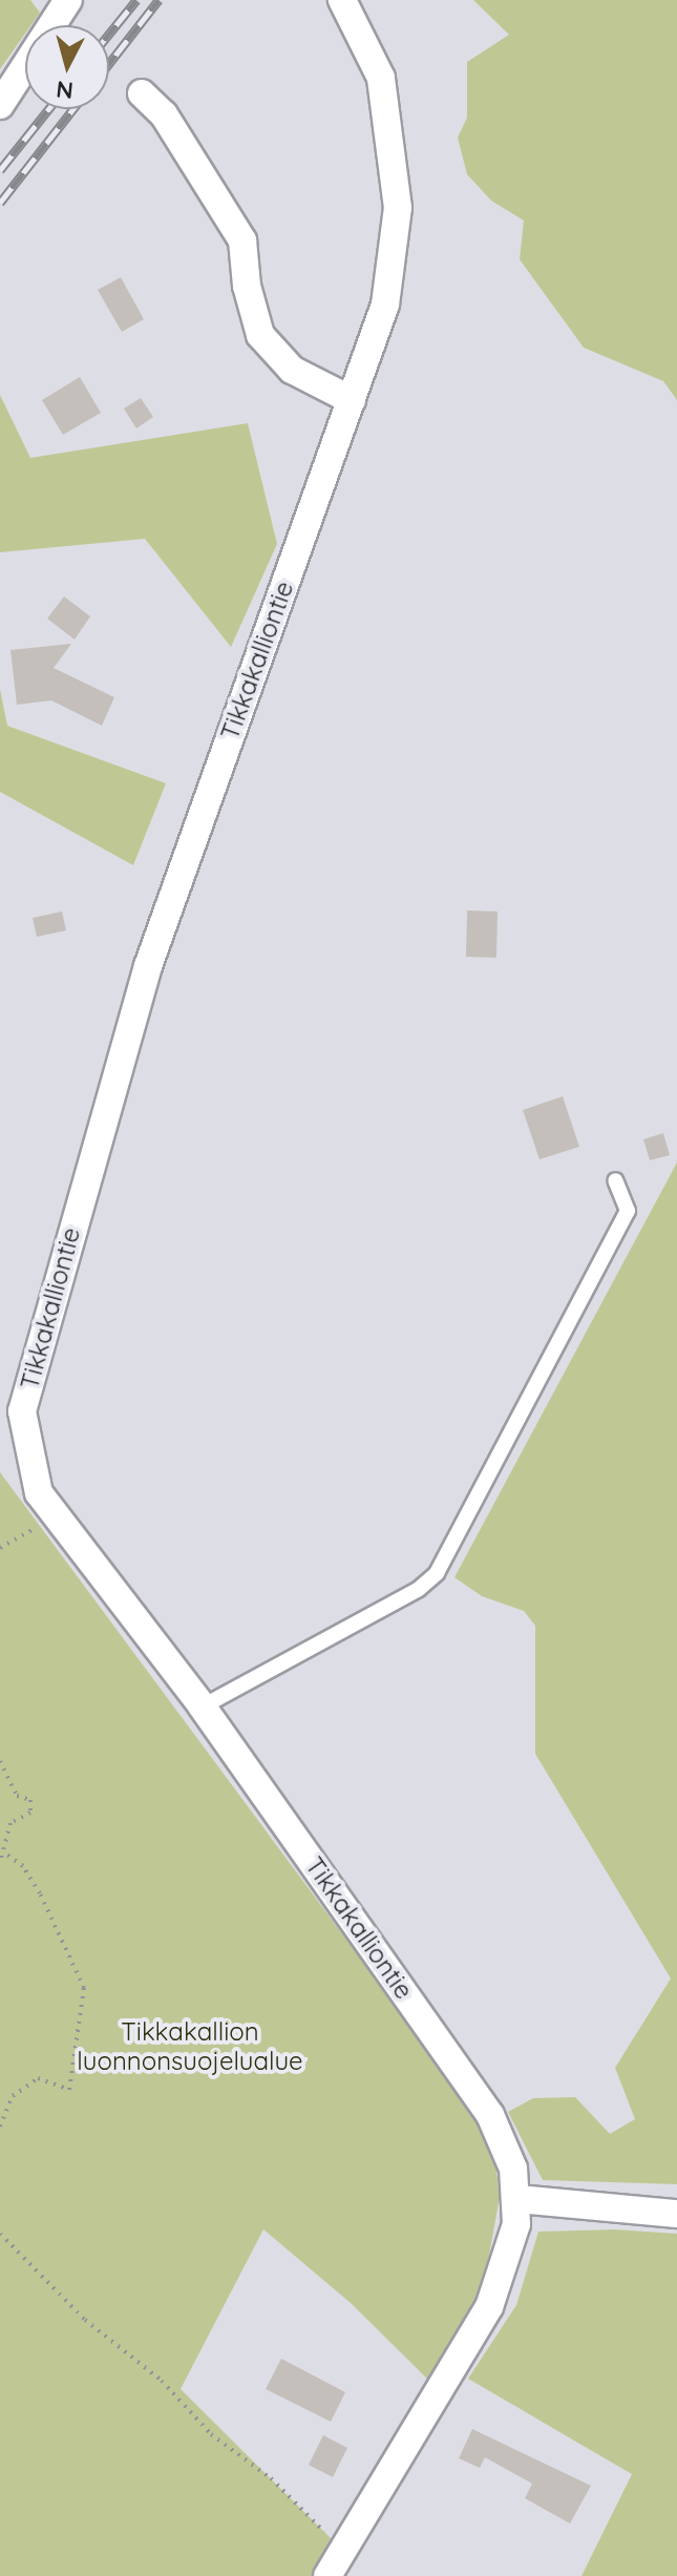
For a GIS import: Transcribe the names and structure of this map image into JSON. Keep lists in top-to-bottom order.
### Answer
{
  "streets": {
    "street": ["Tikkakalliontie"]
  },
  "parks": ["Tikkakallion luonnonsuojelualue"],
  "north": "bottom"
}
